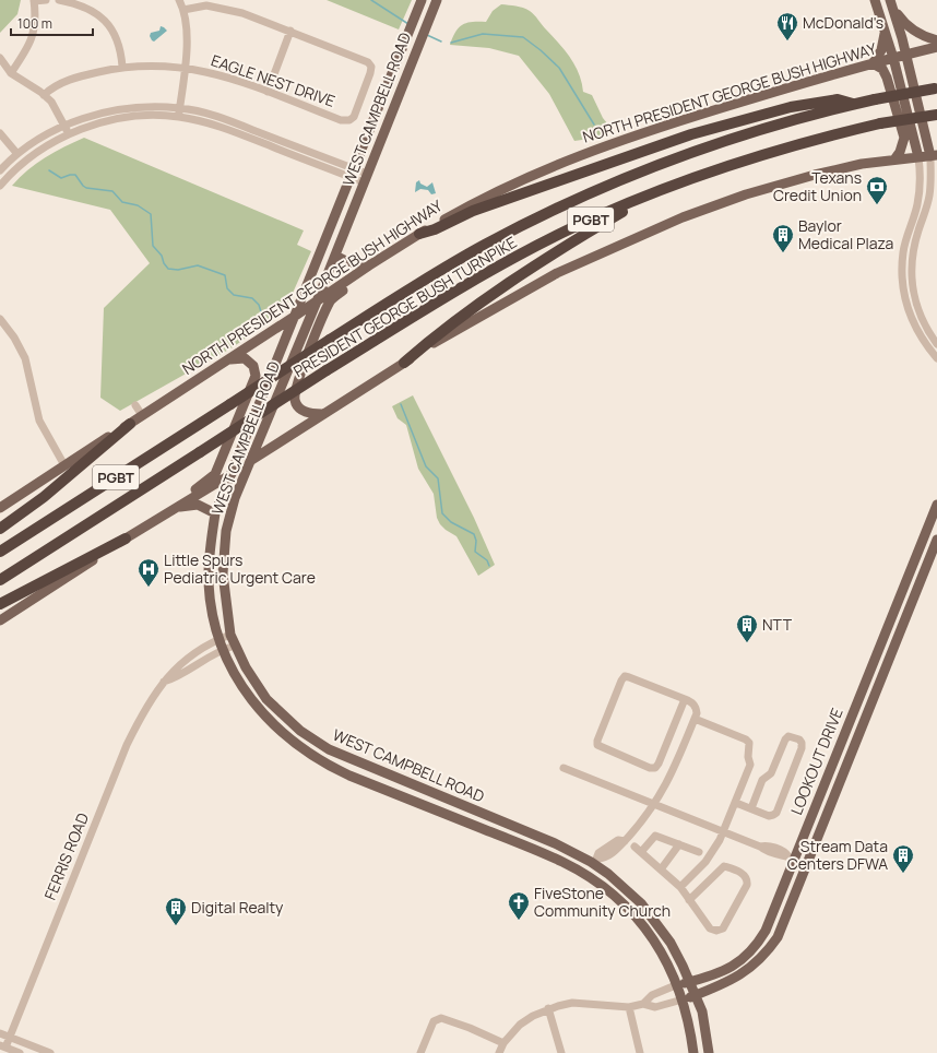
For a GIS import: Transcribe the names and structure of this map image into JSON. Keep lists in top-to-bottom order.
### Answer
{
  "streets": {
    "highway": ["PGBT", "PRESIDENT GEORGE BUSH TURNPIKE"],
    "main road": ["NORTH PRESIDENT GEORGE BUSH HIGHWAY", "WEST CAMPBELL ROAD", "LOOKOUT DRIVE"],
    "street": ["EAGLE NEST DRIVE", "FERRIS ROAD"]
  },
  "crossings": [
    ["NORTH PRESIDENT GEORGE BUSH HIGHWAY", "WEST CAMPBELL ROAD"],
    ["WEST CAMPBELL ROAD", "LOOKOUT DRIVE"],
    ["WEST CAMPBELL ROAD", "FERRIS ROAD"]
  ],
  "places": {
    "restaurant": ["McDonald's"],
    "bank": ["Texans Credit Union"],
    "building": [
      "Baylor Medical Plaza",
      "NTT",
      "Stream Data Centers DFWA",
      "Digital Realty"
    ],
    "hospital": ["Little Spurs Pediatric Urgent Care"],
    "church": ["FiveStone Community Church"]
  },
  "scale_bar": "100 m"
}
